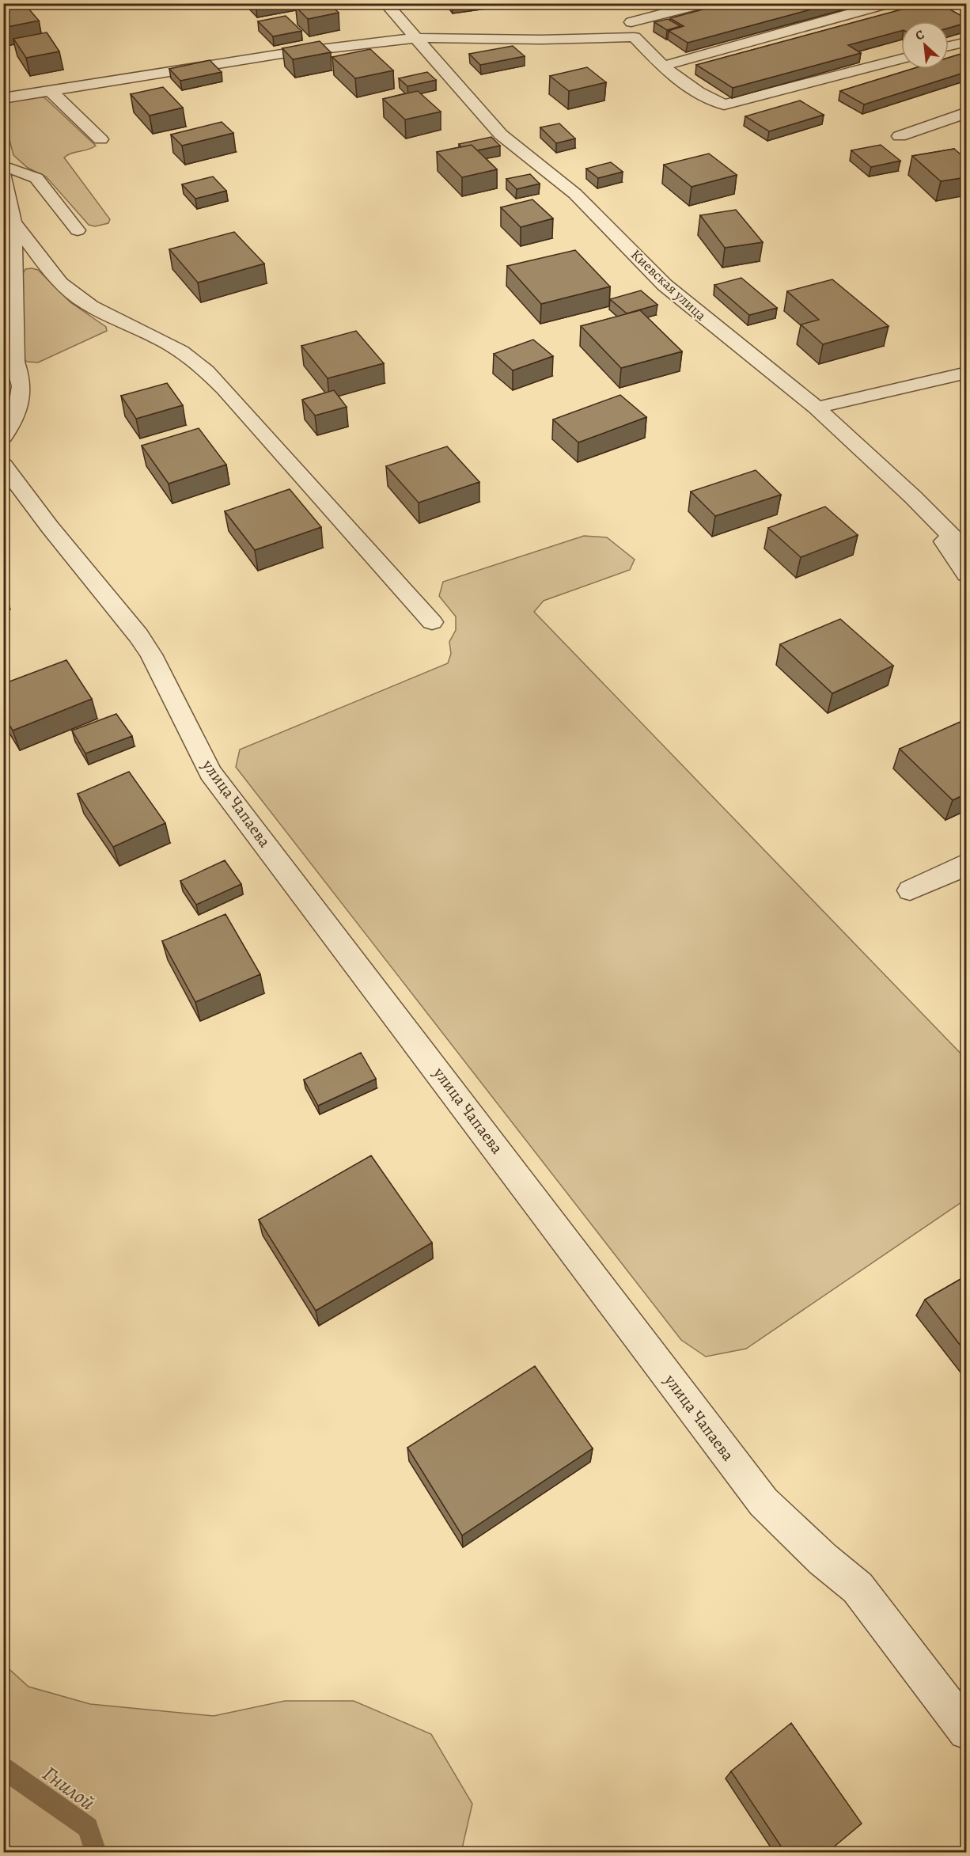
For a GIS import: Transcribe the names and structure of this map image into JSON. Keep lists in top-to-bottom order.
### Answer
{
  "streets": {
    "street": ["Киевская улица", "улица Чапаева"]
  },
  "water": ["Гнилой"],
  "north": "top left"
}
